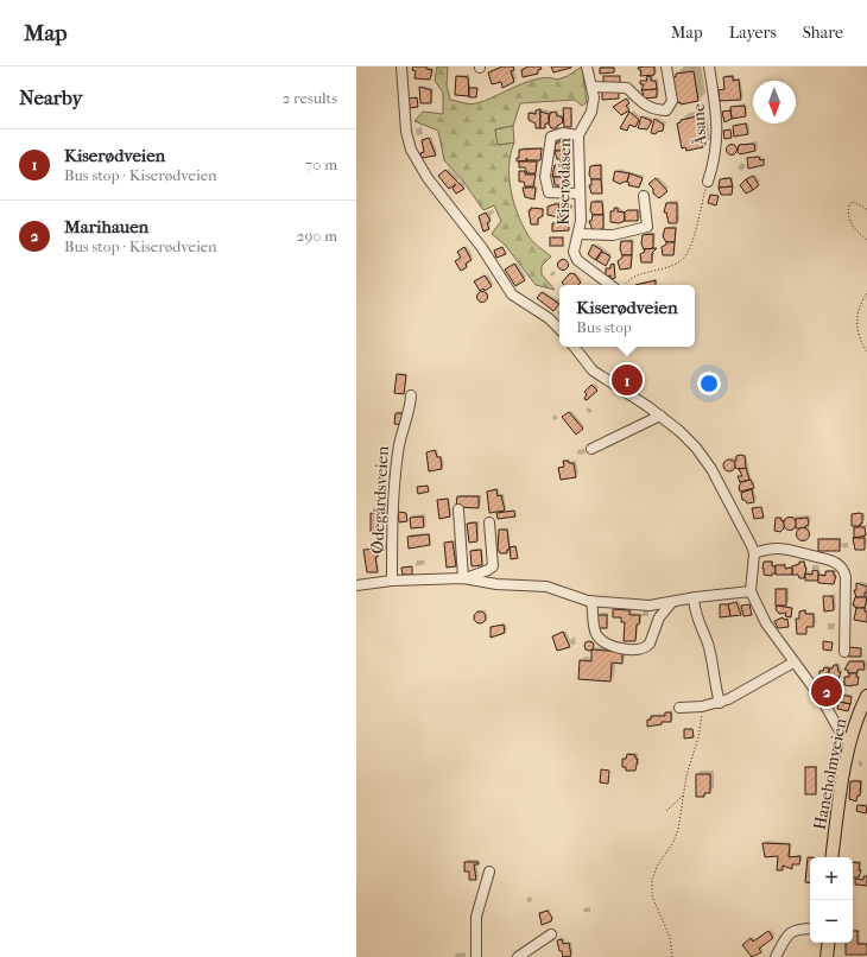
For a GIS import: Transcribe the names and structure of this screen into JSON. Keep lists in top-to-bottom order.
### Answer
{
  "streets": {
    "main road": ["Haneholmveien"],
    "street": ["Åsane", "Kiserødåsen", "Ødegårdsveien"]
  },
  "north": "bottom",
  "page": {
    "header": "Map",
    "nav": ["Map", "Layers", "Share"],
    "heading": ["Nearby", "2 results"],
    "list": [
      {
        "mark": "1",
        "name": "Kiserødveien",
        "note": "Bus stop · Kiserødveien",
        "value": "70 m"
      },
      {
        "mark": "2",
        "name": "Marihauen",
        "note": "Bus stop · Kiserødveien",
        "value": "290 m"
      }
    ],
    "popup": ["Kiserødveien", "Bus stop"],
    "pins": ["1", "2"],
    "map_buttons": ["+", "−"]
  }
}
